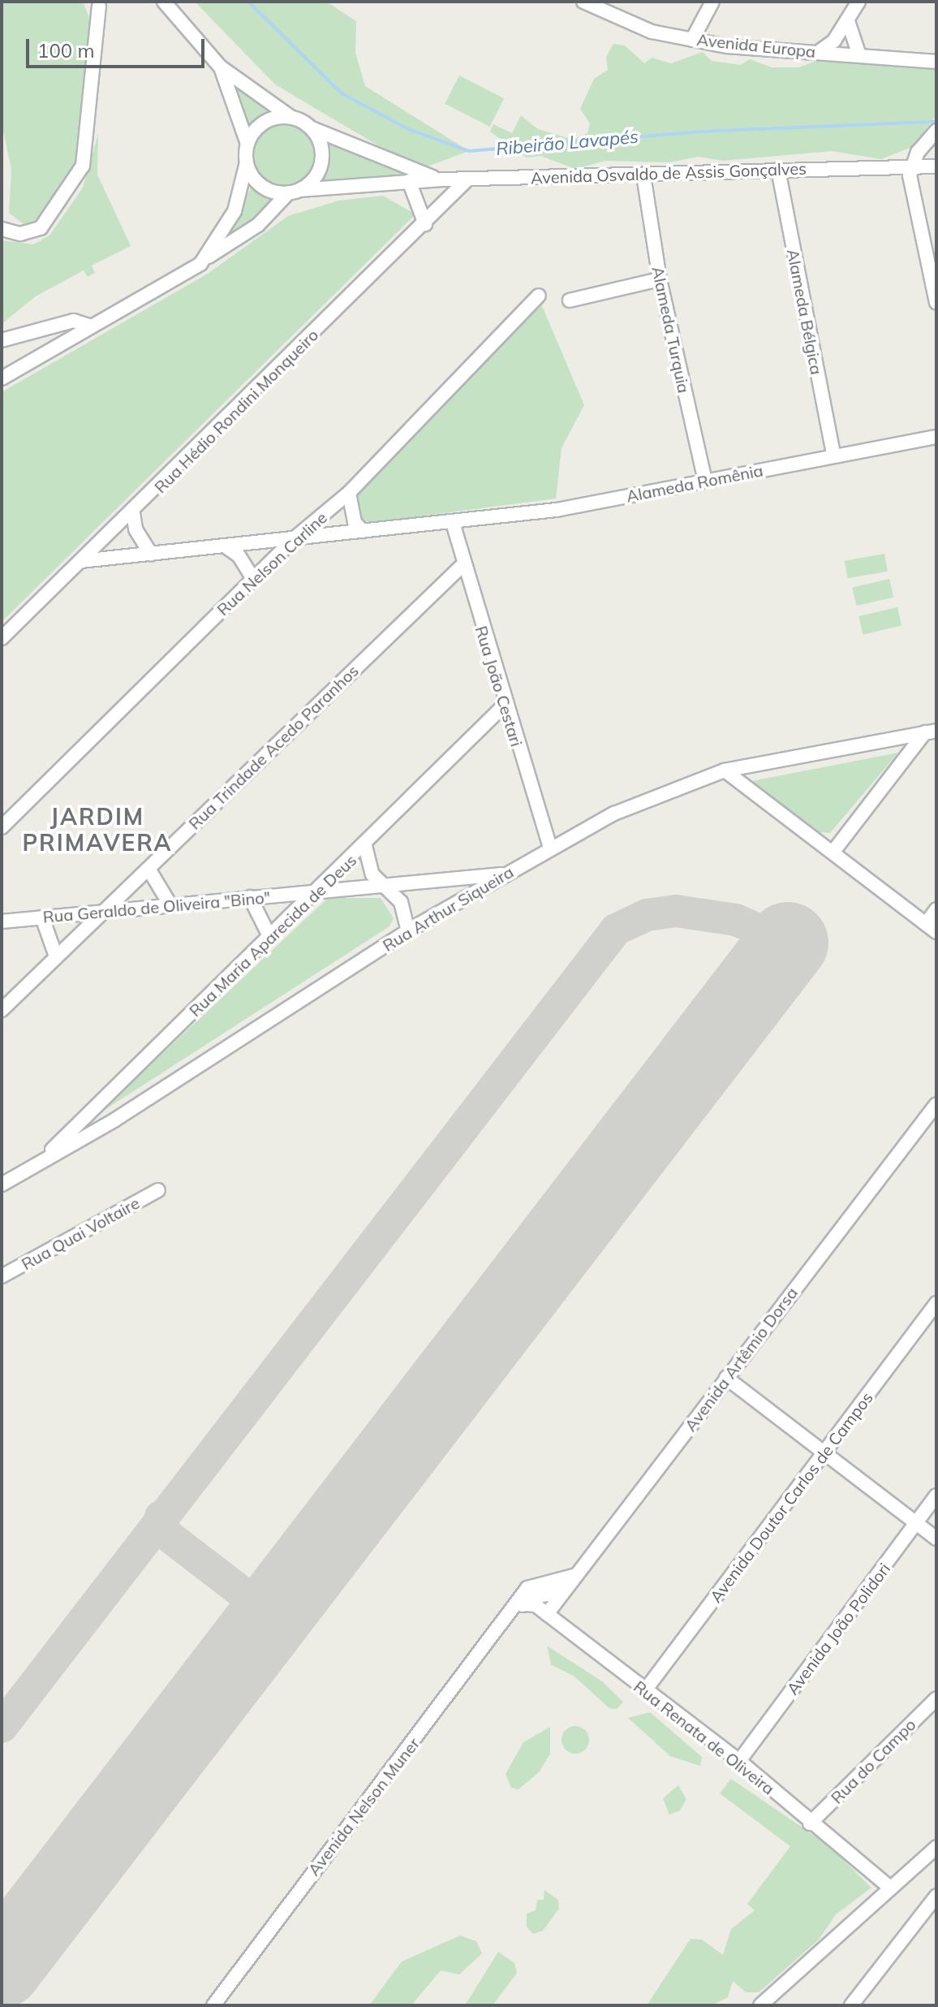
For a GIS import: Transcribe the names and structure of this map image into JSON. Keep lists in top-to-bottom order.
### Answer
{
  "streets": {
    "street": [
      "Avenida Europa",
      "Avenida Osvaldo de Assis Gonçalves",
      "Alameda Bélgica",
      "Alameda Turquia",
      "Rua Hédio Rondini Monqueiro",
      "Alameda Romênia",
      "Rua Nelson Carline",
      "Rua João Cestari",
      "Rua Trindade Acedo Paranhos",
      "Rua Geraldo de Oliveira \"Bino\"",
      "Rua Arthur Siqueira",
      "Rua Maria Aparecida de Deus",
      "Rua Quai Voltaire",
      "Avenida Artêmio Dorsa",
      "Avenida Doutor Carlos de Campos",
      "Avenida João Polidori",
      "Rua Renata de Oliveira",
      "Rua do Campo",
      "Avenida Nelson Muner"
    ]
  },
  "crossings": [
    ["Avenida Osvaldo de Assis Gonçalves", "Alameda Bélgica"],
    ["Avenida Osvaldo de Assis Gonçalves", "Alameda Turquia"],
    ["Avenida Osvaldo de Assis Gonçalves", "Rua Hédio Rondini Monqueiro"],
    ["Alameda Bélgica", "Alameda Romênia"],
    ["Alameda Turquia", "Alameda Romênia"],
    ["Rua Hédio Rondini Monqueiro", "Alameda Romênia"],
    ["Alameda Romênia", "Rua Nelson Carline"],
    ["Alameda Romênia", "Rua João Cestari"],
    ["Rua João Cestari", "Rua Trindade Acedo Paranhos"],
    ["Rua João Cestari", "Rua Arthur Siqueira"],
    ["Rua João Cestari", "Rua Maria Aparecida de Deus"],
    ["Rua Trindade Acedo Paranhos", "Rua Geraldo de Oliveira \"Bino\""],
    ["Rua Geraldo de Oliveira \"Bino\"", "Rua Arthur Siqueira"],
    ["Rua Geraldo de Oliveira \"Bino\"", "Rua Maria Aparecida de Deus"],
    ["Rua Arthur Siqueira", "Rua Maria Aparecida de Deus"],
    ["Avenida Artêmio Dorsa", "Rua Renata de Oliveira"],
    ["Avenida Artêmio Dorsa", "Avenida Nelson Muner"],
    ["Avenida Doutor Carlos de Campos", "Rua Renata de Oliveira"],
    ["Avenida João Polidori", "Rua Renata de Oliveira"],
    ["Rua Renata de Oliveira", "Rua do Campo"]
  ],
  "districts": ["JARDIM PRIMAVERA"],
  "water": ["Ribeirão Lavapés"],
  "scale_bar": "100 m"
}
